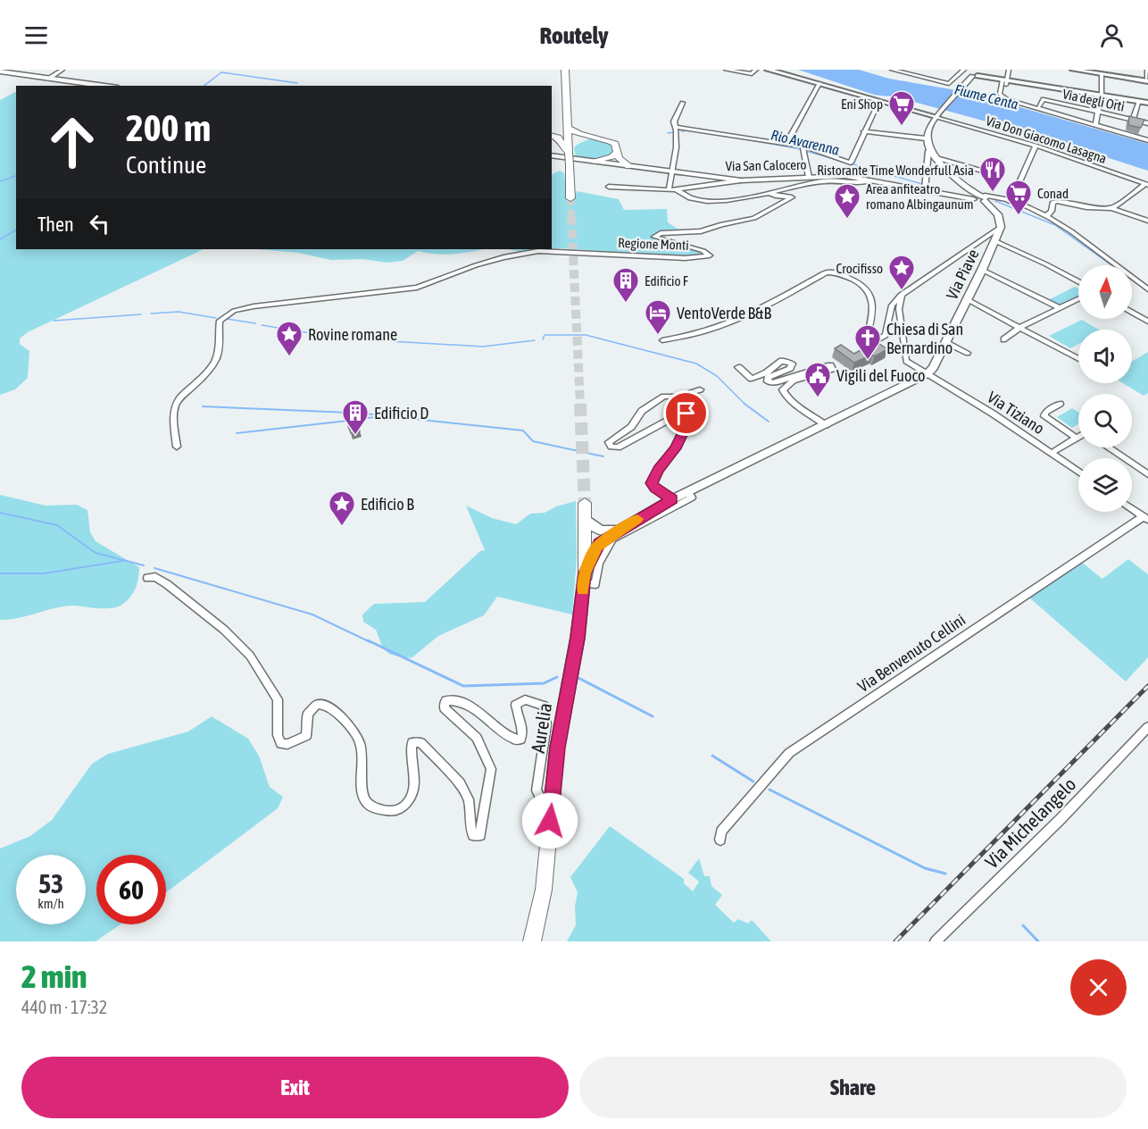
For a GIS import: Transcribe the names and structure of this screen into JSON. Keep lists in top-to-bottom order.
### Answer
{
  "streets": {
    "main road": ["Via San Calocero", "Via Piave", "Aurelia"],
    "street": [
      "Via degli Orti",
      "Via Don Giacomo Lasagna",
      "Regione Monti",
      "Via Tiziano",
      "Via Benvenuto Cellini",
      "Via Michelangelo"
    ]
  },
  "crossings": [
    ["Via Piave", "Via Tiziano"]
  ],
  "water": ["Fiume Centa", "Rio Avarenna"],
  "places": {
    "supermarket": ["Eni Shop", "Conad"],
    "restaurant": ["Ristorante Time Wonderfull Asia"],
    "place": [
      "Area anfiteatro romano Albingaunum",
      "Crocifisso",
      "Rovine romane",
      "Edificio B"
    ],
    "building": ["Edificio F", "Edificio D"],
    "hotel": ["VentoVerde B&B"],
    "church": ["Chiesa di San Bernardino"],
    "public building": ["Vigili del Fuoco"]
  },
  "north": "top",
  "page": {
    "header": "Routely",
    "turn": ["200 m", "Continue"],
    "then": "Then",
    "speed": "53 km/h",
    "limit": "60",
    "heading": ["2 min", "440 m · 17:32"],
    "buttons": ["Exit", "Share"]
  }
}
